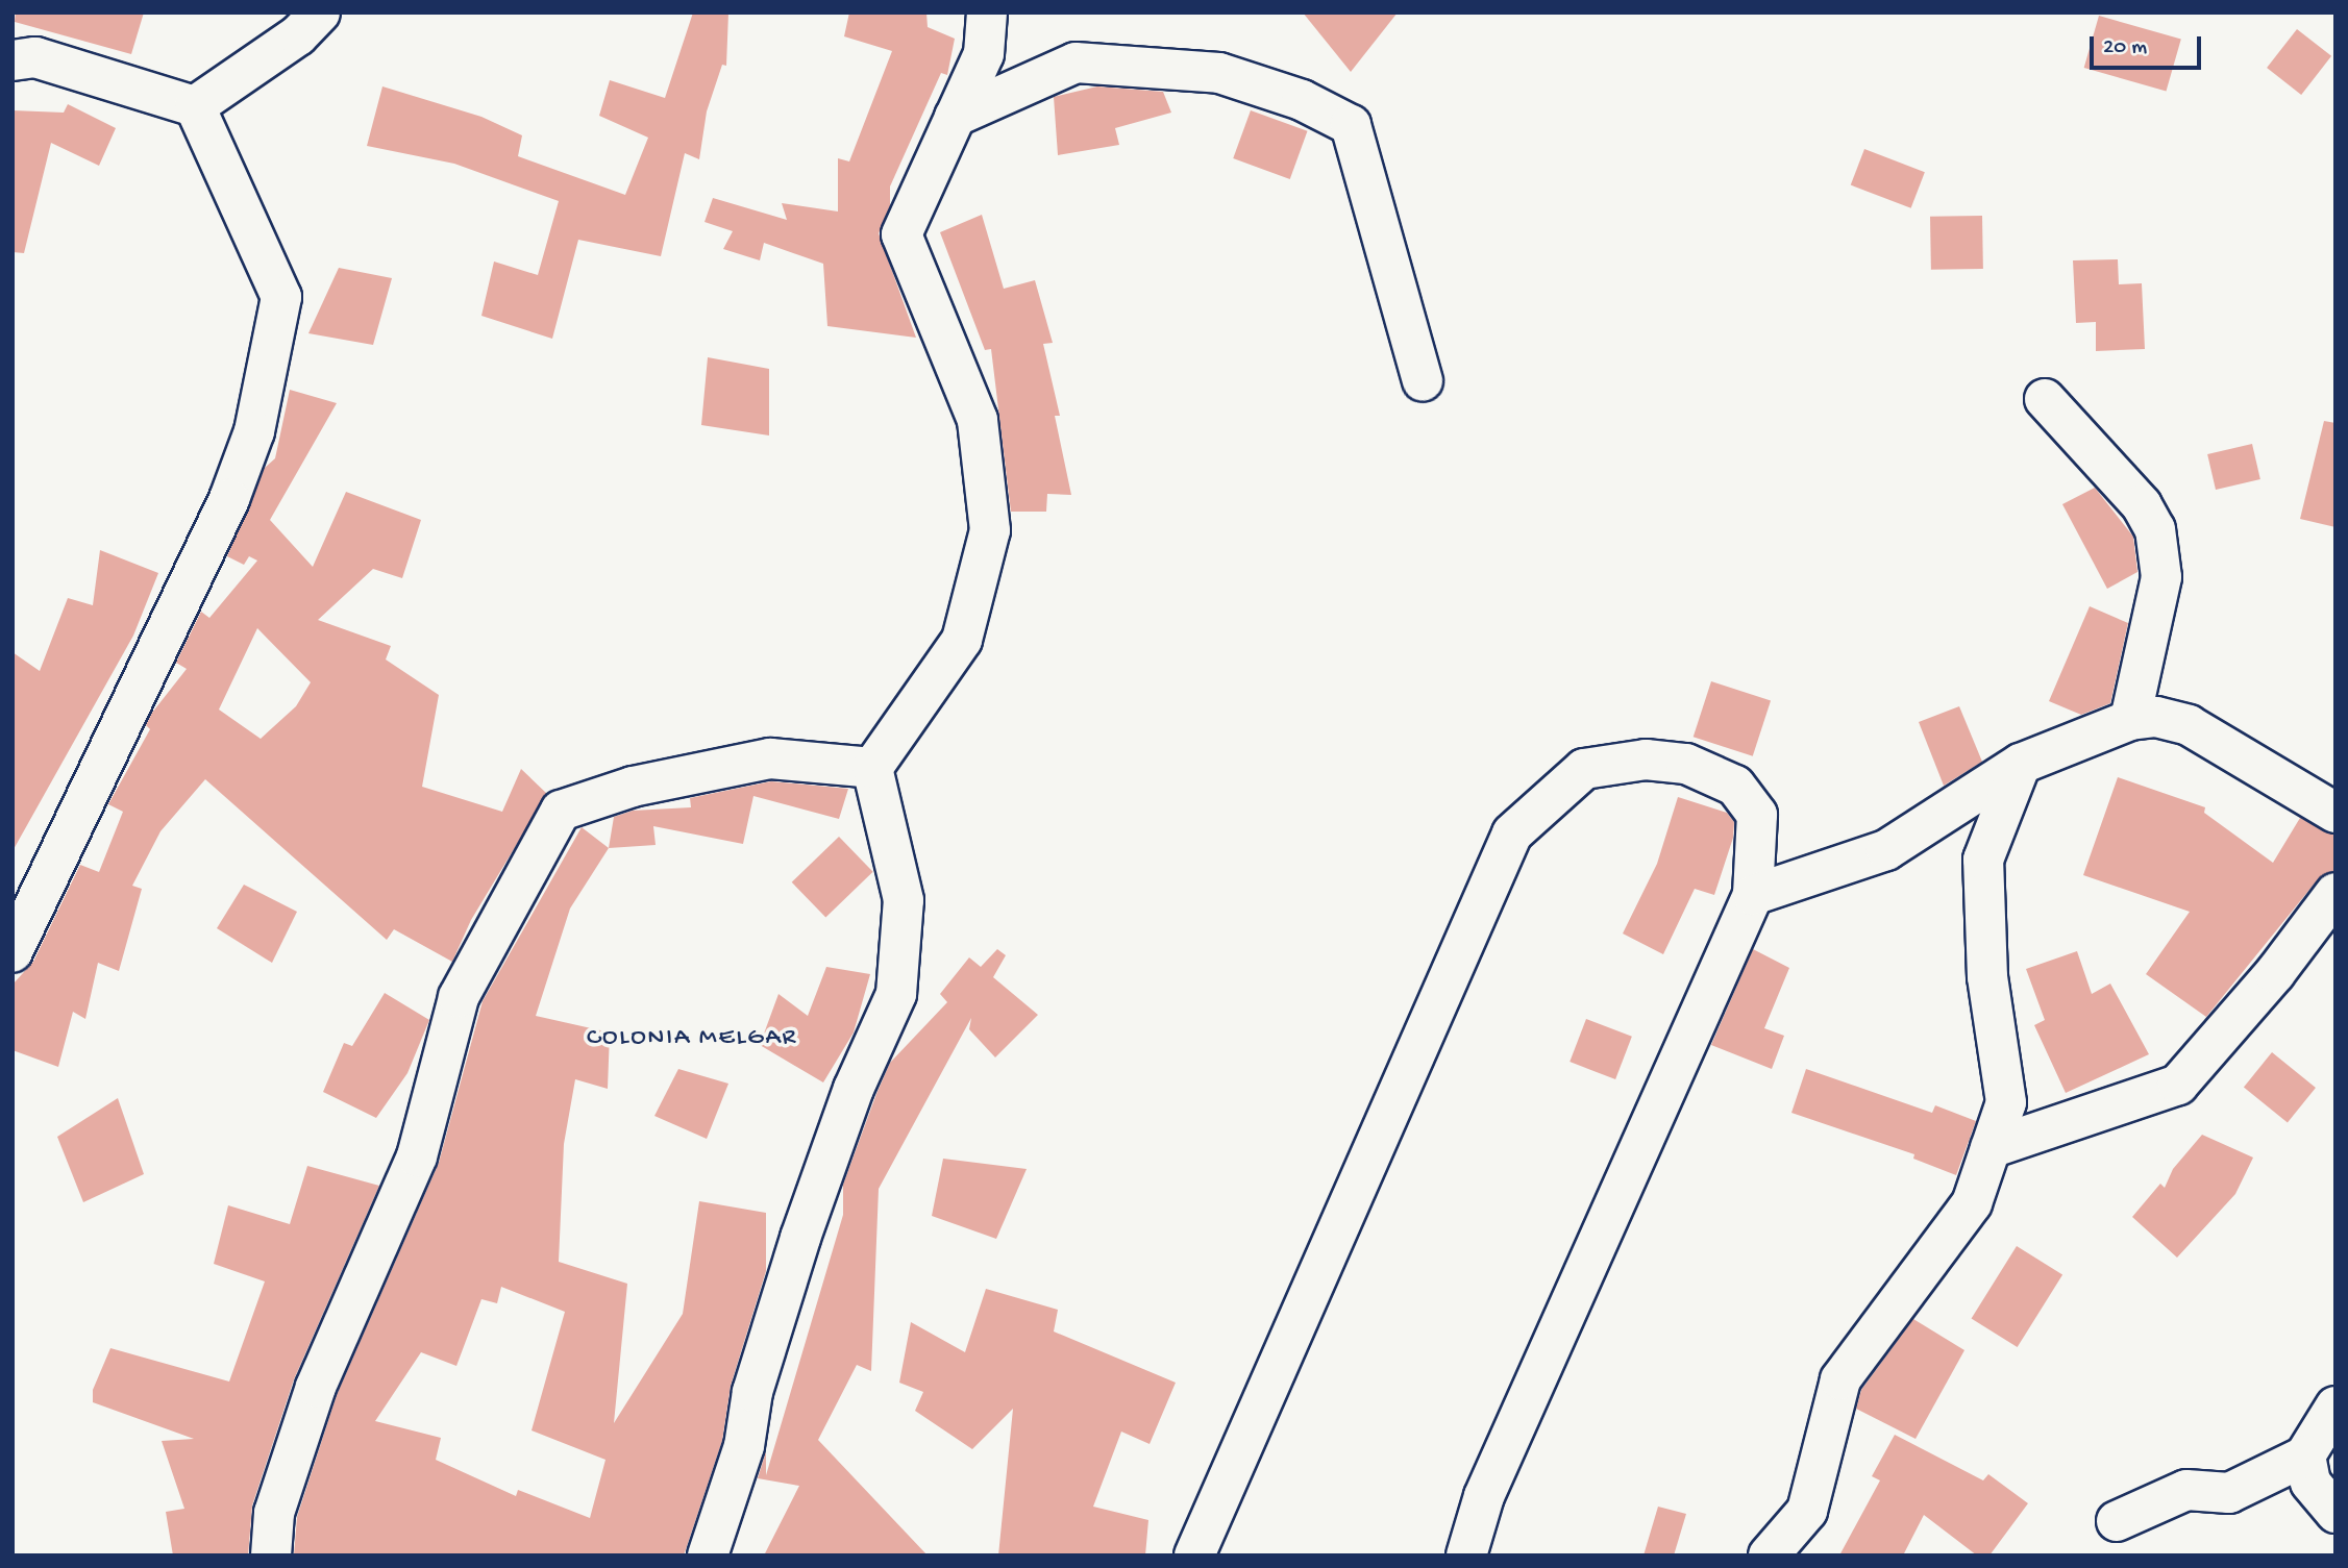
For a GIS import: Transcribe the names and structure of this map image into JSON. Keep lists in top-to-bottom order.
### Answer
{
  "districts": ["COLONIA MELGAR"],
  "scale_bar": "20 m"
}
